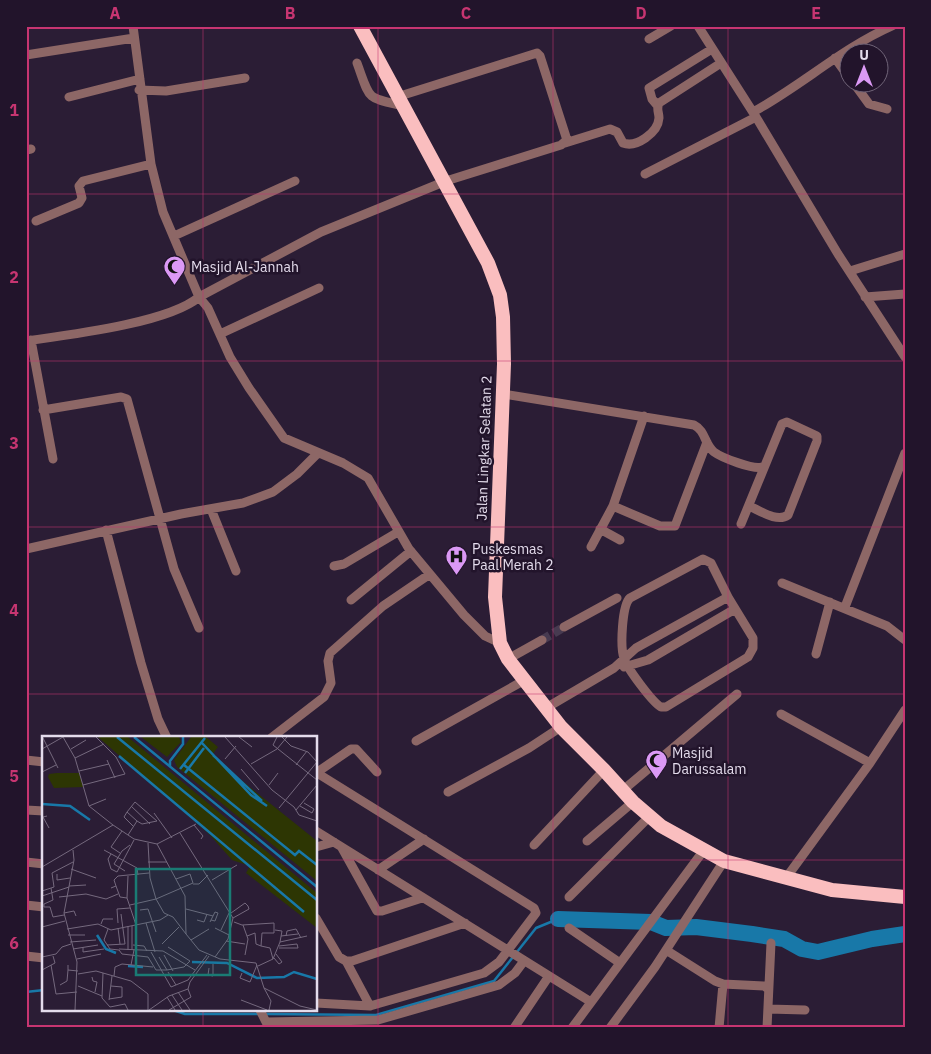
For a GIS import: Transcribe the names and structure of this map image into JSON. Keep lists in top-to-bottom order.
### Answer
{
  "streets": {
    "highway": ["Jalan Lingkar Selatan 2"]
  },
  "places": {
    "mosque": ["Masjid Al-Jannah", "Masjid Darussalam"],
    "hospital": ["Puskesmas Paal Merah 2"]
  },
  "north": "top",
  "grid": {
    "columns": [
      "A",
      "B",
      "C",
      "D",
      "E"
    ],
    "rows": [
      "1",
      "2",
      "3",
      "4",
      "5",
      "6"
    ]
  }
}
